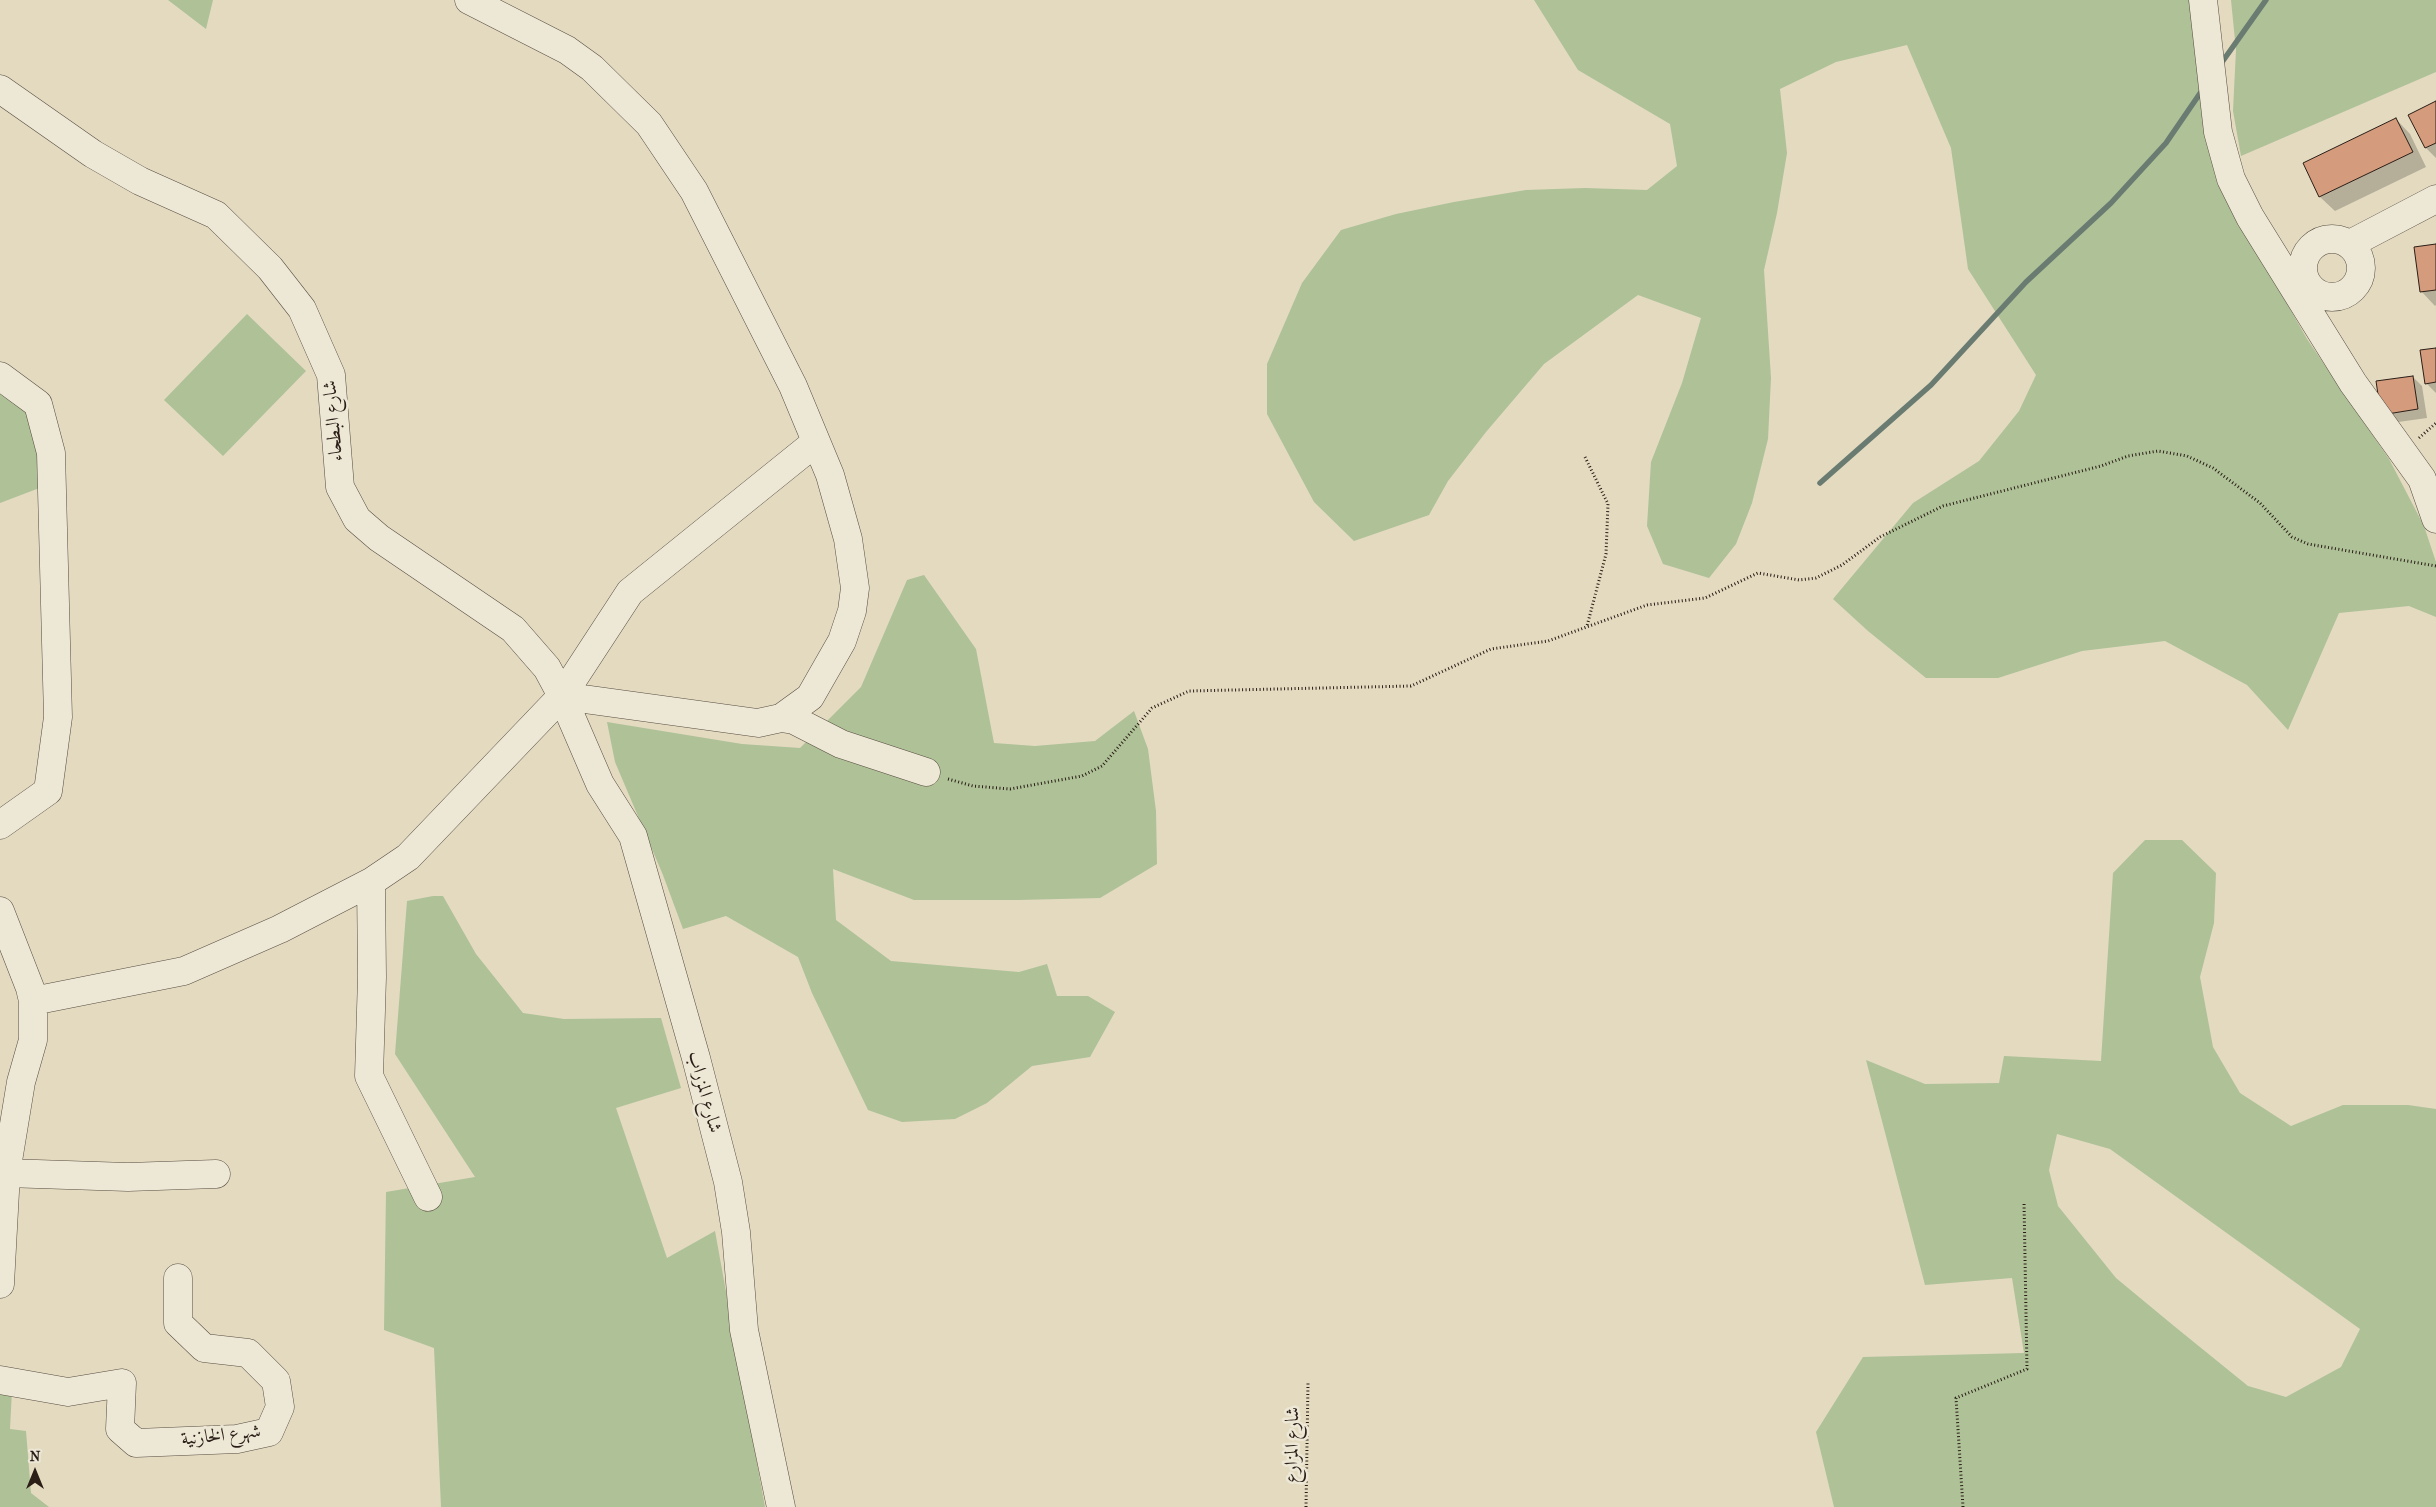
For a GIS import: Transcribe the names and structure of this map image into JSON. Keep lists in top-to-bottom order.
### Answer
{
  "streets": {
    "street": ["شارع البطحاء", "شارع المزراب", "شهرع الخازنية"],
    "path": ["شارع المزارع"]
  },
  "crossings": [
    ["شارع البطحاء", "شارع المزراب"]
  ],
  "north": "top"
}
